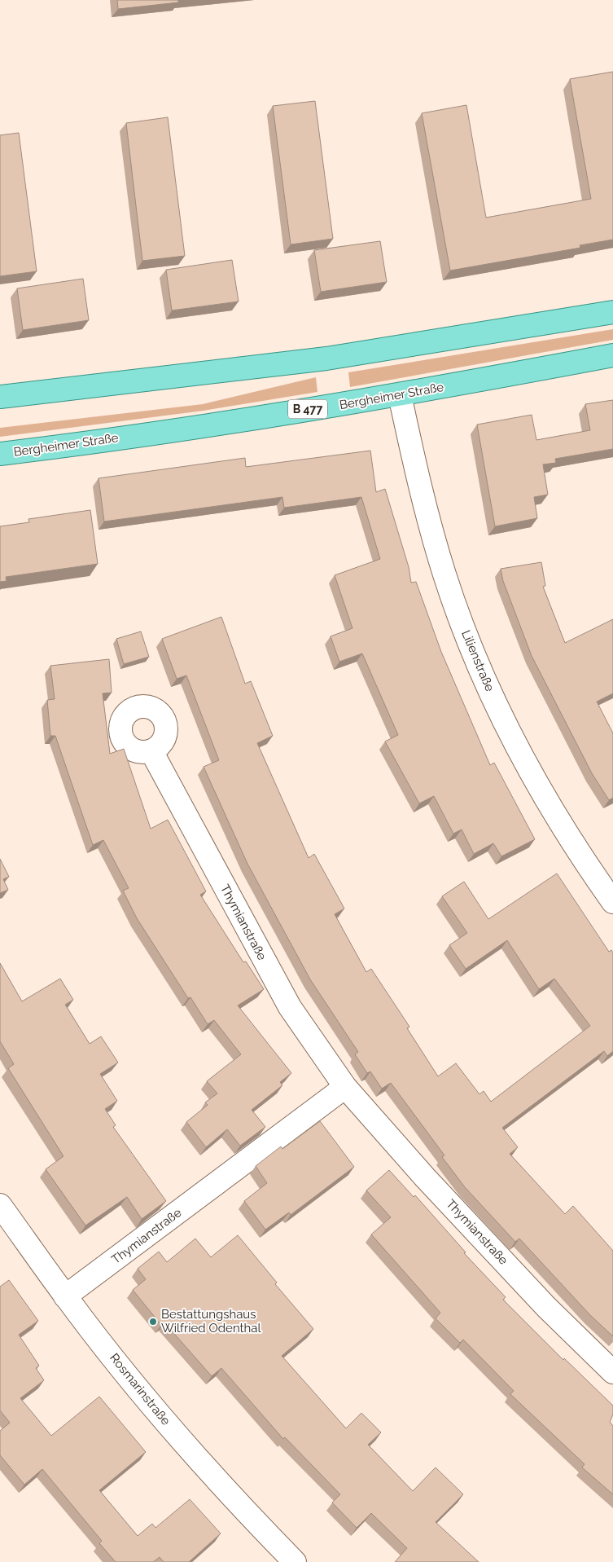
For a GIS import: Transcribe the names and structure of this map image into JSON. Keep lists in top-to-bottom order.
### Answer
{
  "streets": {
    "main road": ["Bergheimer Straße", "B 477"],
    "street": ["Lilienstraße", "Thymianstraße", "Rosmarinstraße"]
  },
  "crossings": [
    ["Bergheimer Straße", "Lilienstraße"],
    ["Thymianstraße", "Rosmarinstraße"]
  ],
  "places": ["Bestattungshaus Wilfried Odenthal"]
}
